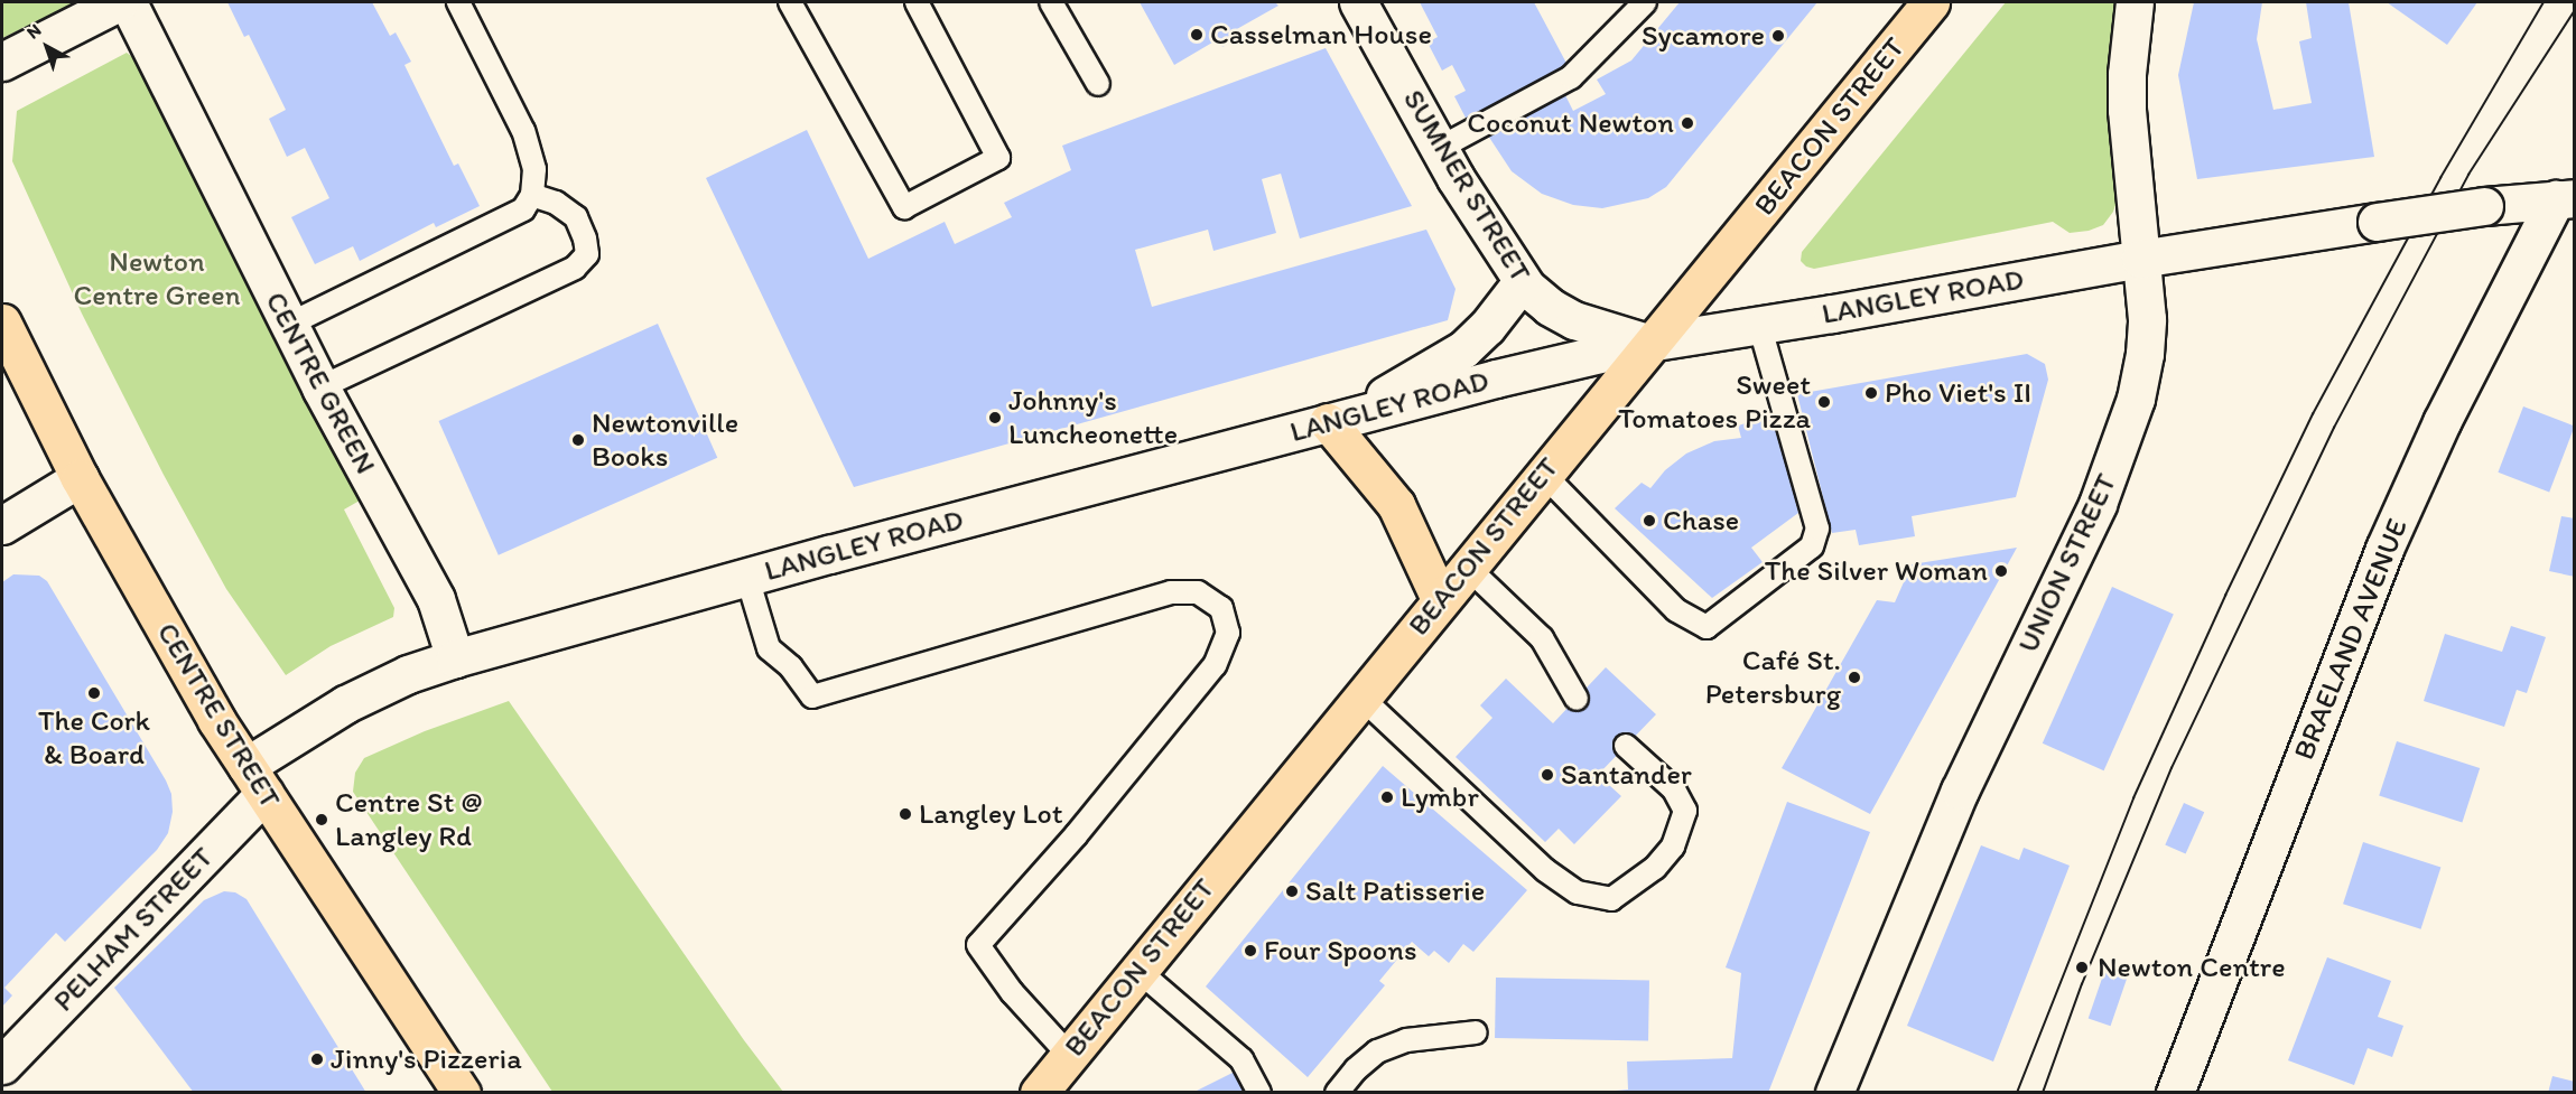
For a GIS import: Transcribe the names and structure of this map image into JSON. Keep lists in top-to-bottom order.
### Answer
{
  "streets": {
    "main road": ["BEACON STREET", "CENTRE STREET"],
    "street": [
      "SUMNER STREET",
      "LANGLEY ROAD",
      "CENTRE GREEN",
      "UNION STREET",
      "BRAELAND AVENUE",
      "PELHAM STREET"
    ]
  },
  "crossings": [
    ["BEACON STREET", "SUMNER STREET"],
    ["BEACON STREET", "LANGLEY ROAD"],
    ["SUMNER STREET", "LANGLEY ROAD"],
    ["LANGLEY ROAD", "CENTRE GREEN"],
    ["LANGLEY ROAD", "UNION STREET"],
    ["LANGLEY ROAD", "BRAELAND AVENUE"],
    ["LANGLEY ROAD", "CENTRE STREET"],
    ["LANGLEY ROAD", "PELHAM STREET"],
    ["CENTRE STREET", "PELHAM STREET"]
  ],
  "parks": ["Newton Centre Green"],
  "places": [
    "Casselman House",
    "Sycamore",
    "Coconut Newton",
    "Pho Viet's II",
    "Sweet Tomatoes Pizza",
    "Johnny's Luncheonette",
    "Newtonville Books",
    "Chase",
    "The Silver Woman",
    "Café St. Petersburg",
    "The Cork & Board",
    "Santander",
    "Lymbr",
    "Langley Lot",
    "Centre St @ Langley Rd",
    "Salt Patisserie",
    "Four Spoons",
    "Newton Centre",
    "Jinny's Pizzeria"
  ],
  "north": "top left"
}
